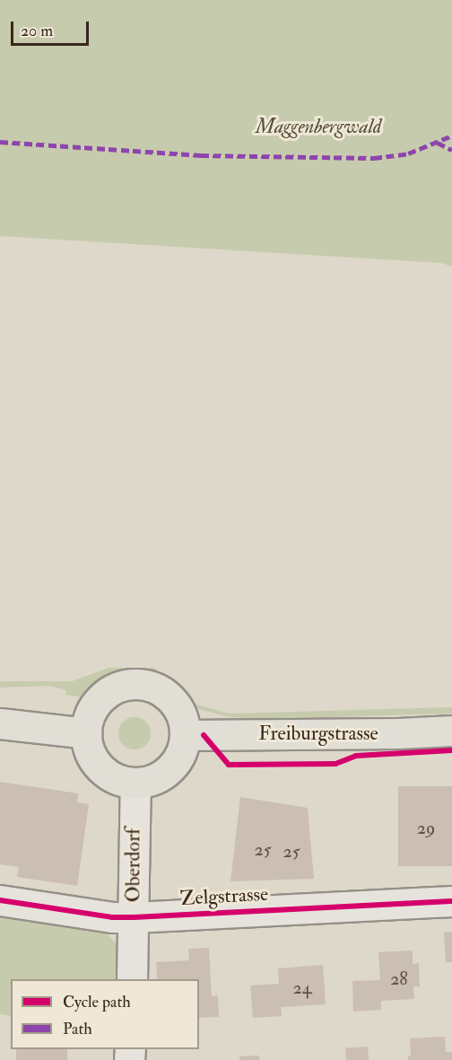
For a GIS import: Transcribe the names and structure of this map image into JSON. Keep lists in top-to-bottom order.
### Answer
{
  "streets": {
    "main road": ["Freiburgstrasse"],
    "street": ["Oberdorf", "Zelgstrasse"]
  },
  "crossings": [
    ["Freiburgstrasse", "Oberdorf"],
    ["Oberdorf", "Zelgstrasse"]
  ],
  "parks": ["Maggenbergwald"],
  "house_numbers": [
    "29",
    "25",
    "25",
    "28",
    "24"
  ],
  "legend": ["Cycle path", "Path"],
  "scale_bar": "20 m"
}
